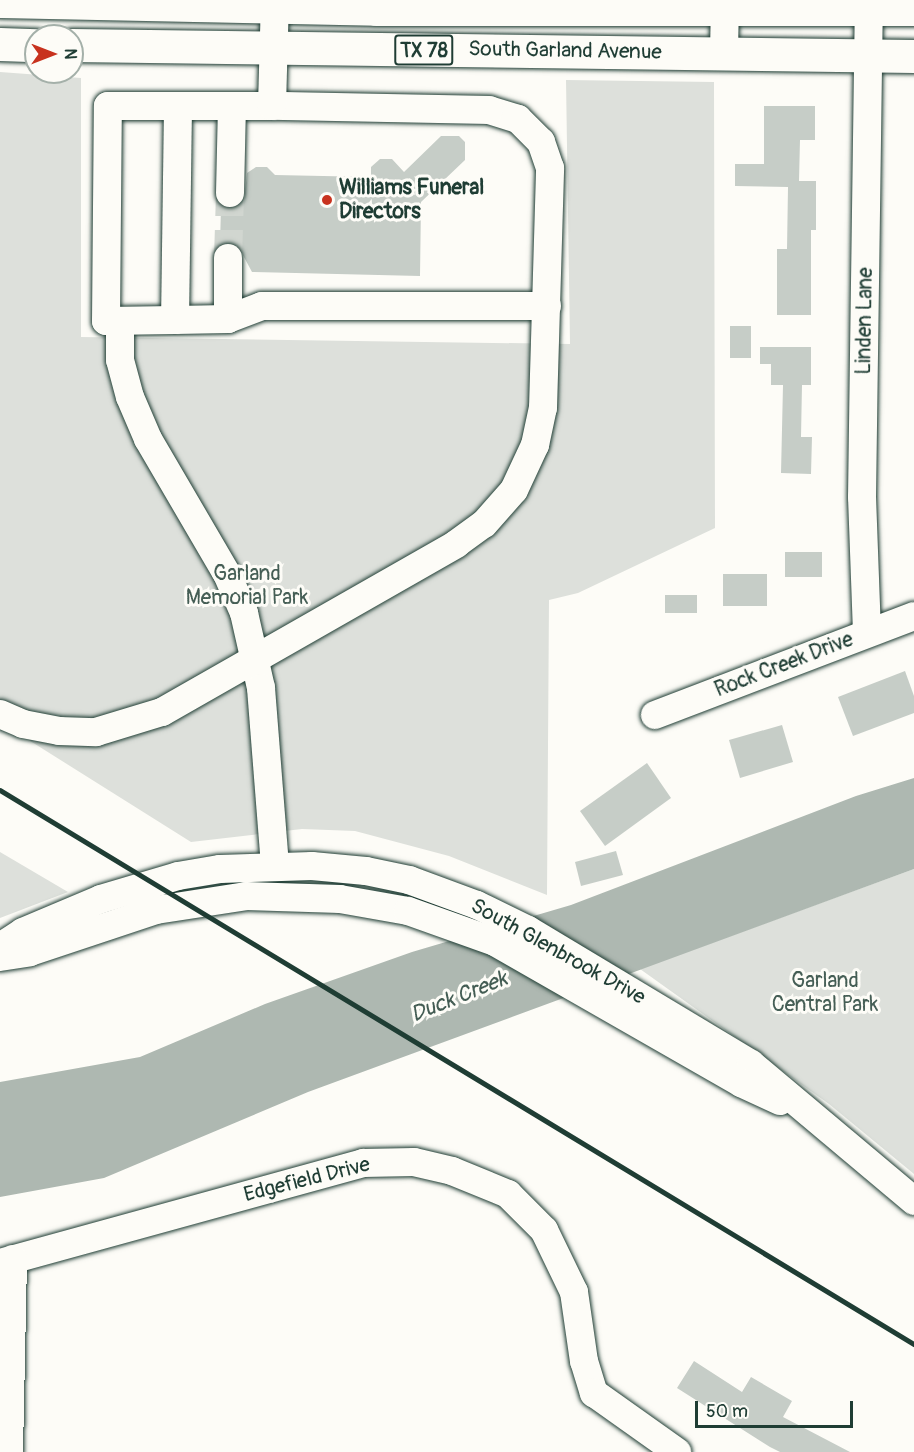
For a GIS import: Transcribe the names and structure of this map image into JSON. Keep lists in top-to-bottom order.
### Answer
{
  "streets": {
    "main road": ["TX 78", "South Garland Avenue"],
    "street": [
      "Linden Lane",
      "Rock Creek Drive",
      "South Glenbrook Drive",
      "Edgefield Drive"
    ]
  },
  "crossings": [
    ["South Garland Avenue", "Linden Lane"],
    ["Linden Lane", "Rock Creek Drive"]
  ],
  "water": ["Duck Creek"],
  "parks": ["Garland Memorial Park", "Garland Central Park"],
  "places": ["Williams Funeral Directors"],
  "scale_bar": "50 m",
  "north": "right"
}
